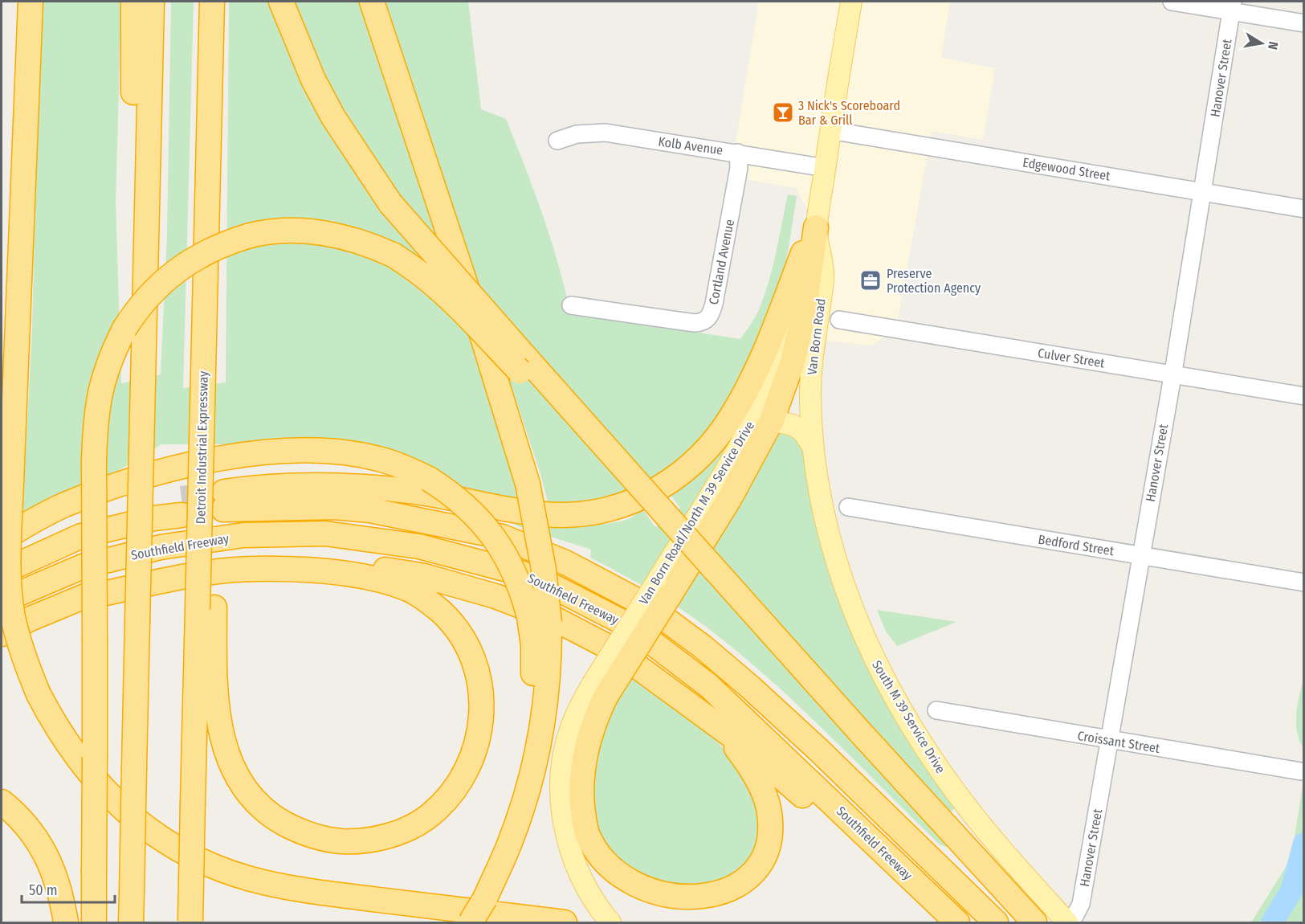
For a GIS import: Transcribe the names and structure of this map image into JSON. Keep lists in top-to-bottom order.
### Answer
{
  "streets": {
    "highway": ["Detroit Industrial Expressway", "Southfield Freeway"],
    "main road": ["Van Born Road", "Van Born Road/North M 39 Service Drive", "South M 39 Service Drive"],
    "street": [
      "Hanover Street",
      "Kolb Avenue",
      "Edgewood Street",
      "Cortland Avenue",
      "Culver Street",
      "Bedford Street",
      "Croissant Street"
    ]
  },
  "crossings": [
    ["Hanover Street", "Edgewood Street"],
    ["Hanover Street", "Culver Street"],
    ["Hanover Street", "Bedford Street"],
    ["Hanover Street", "Croissant Street"],
    ["Kolb Avenue", "Cortland Avenue"],
    ["Kolb Avenue", "Van Born Road"],
    ["Edgewood Street", "Van Born Road"],
    ["Van Born Road", "Van Born Road/North M 39 Service Drive"],
    ["Van Born Road", "South M 39 Service Drive"],
    ["Detroit Industrial Expressway", "Southfield Freeway"]
  ],
  "places": {
    "bar": ["3 Nick's Scoreboard Bar & Grill"],
    "office": ["Preserve Protection Agency"]
  },
  "scale_bar": "50 m",
  "north": "right"
}
